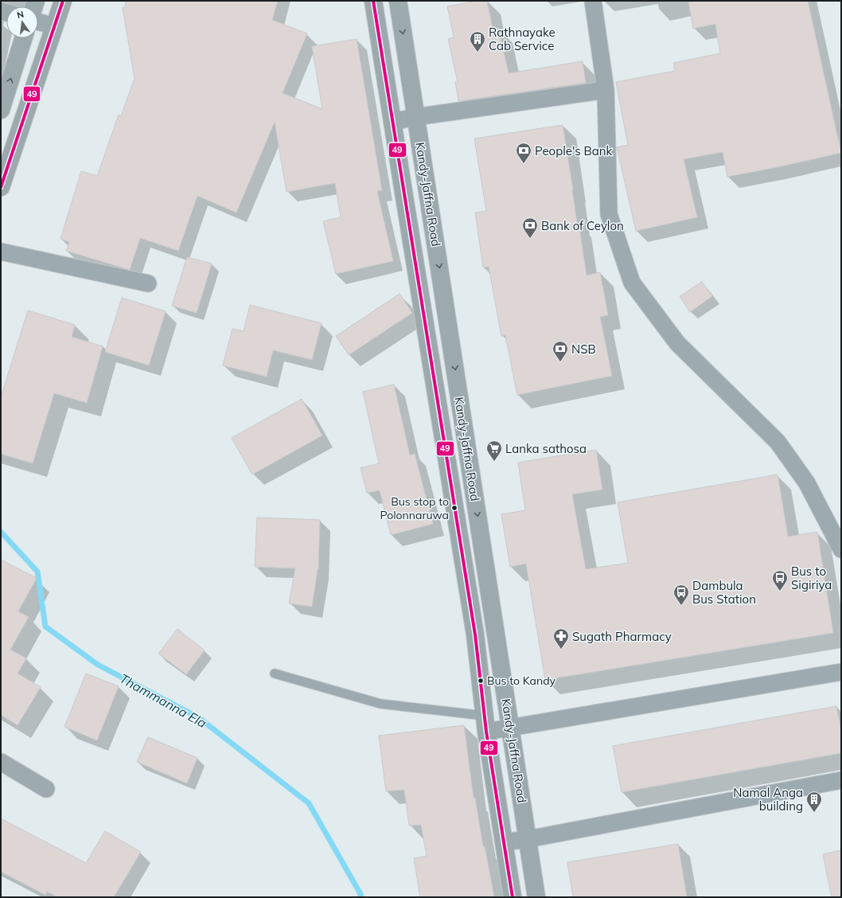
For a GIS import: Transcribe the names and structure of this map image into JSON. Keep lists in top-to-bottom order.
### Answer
{
  "streets": {
    "highway": ["Kandy-Jaffna Road"]
  },
  "water": ["Thammanna Ela"],
  "places": {
    "building": ["Rathnayake Cab Service", "Namal Anga building"],
    "bank": ["People's Bank", "Bank of Ceylon", "NSB"],
    "supermarket": ["Lanka sathosa"],
    "other": ["Bus stop to Polonnaruwa", "Bus to Kandy"],
    "bus stop": ["Bus to Sigiriya", "Dambula Bus Station"],
    "pharmacy": ["Sugath Pharmacy"]
  },
  "lines": ["transit line 49"],
  "north": "top"
}
